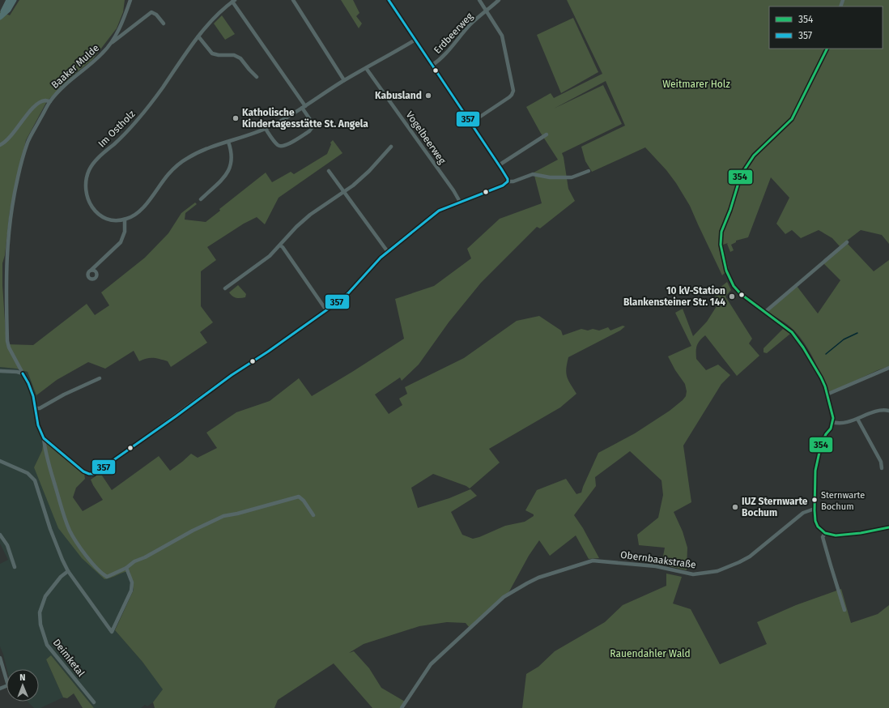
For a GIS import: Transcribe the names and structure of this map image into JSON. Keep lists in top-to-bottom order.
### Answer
{
  "streets": {
    "street": [
      "Erdbeerweg",
      "Baaker Mulde",
      "Im Ostholz",
      "Vogelbeerweg",
      "Obernbaakstraße",
      "Deimketal"
    ]
  },
  "parks": ["Weitmarer Holz", "Rauendahler Wald"],
  "places": [
    "Kabusland",
    "Katholische Kindertagesstätte St. Angela",
    "10 kV-Station Blankensteiner Str. 144",
    "Sternwarte Bochum",
    "IUZ Sternwarte Bochum"
  ],
  "lines": ["transit line 357", "transit line 354"],
  "legend": ["354", "357"],
  "north": "top"
}
